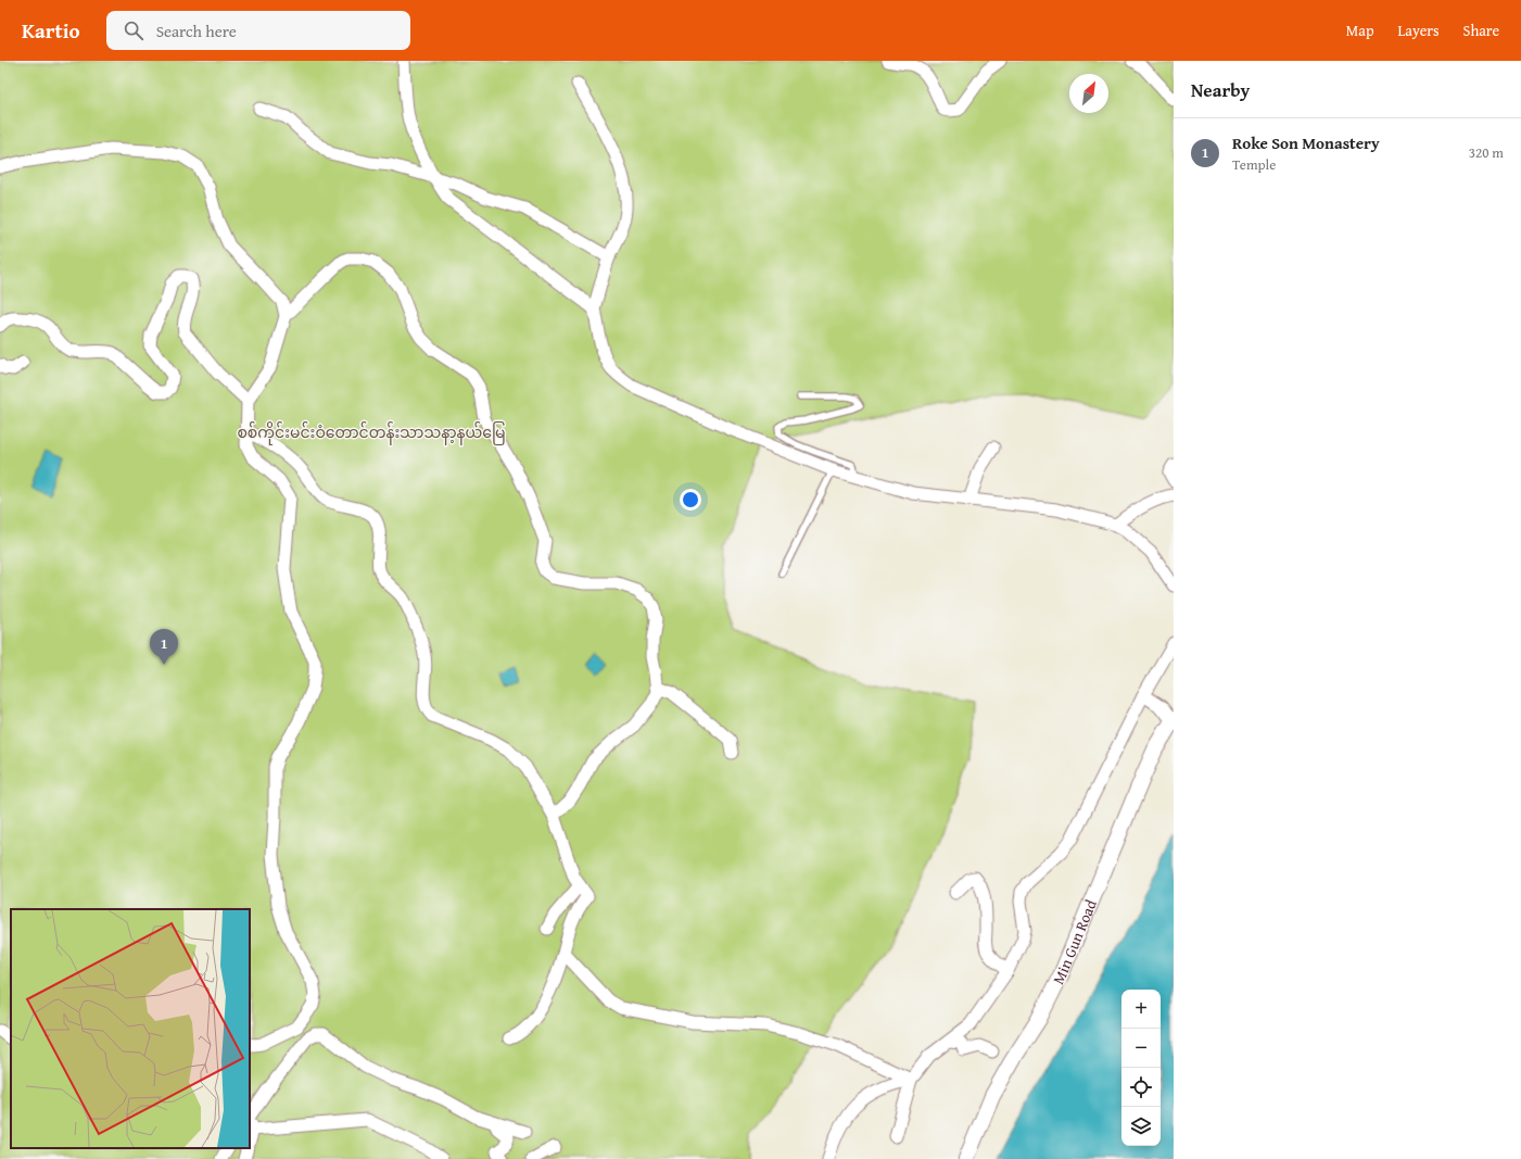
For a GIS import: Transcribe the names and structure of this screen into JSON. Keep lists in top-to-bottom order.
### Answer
{
  "streets": {
    "street": ["Min Gun Road"]
  },
  "parks": ["စစ်ကိုင်းမင်းဝံတောင်တန်းသာသနာ့နယ်မြေ"],
  "north": "top right",
  "page": {
    "header": "Kartio",
    "search": "Search here",
    "nav": ["Map", "Layers", "Share"],
    "heading": "Nearby",
    "list": [
      {
        "mark": "1",
        "name": "Roke Son Monastery",
        "note": "Temple",
        "value": "320 m"
      }
    ],
    "pins": "1",
    "map_buttons": ["+", "−"]
  }
}
